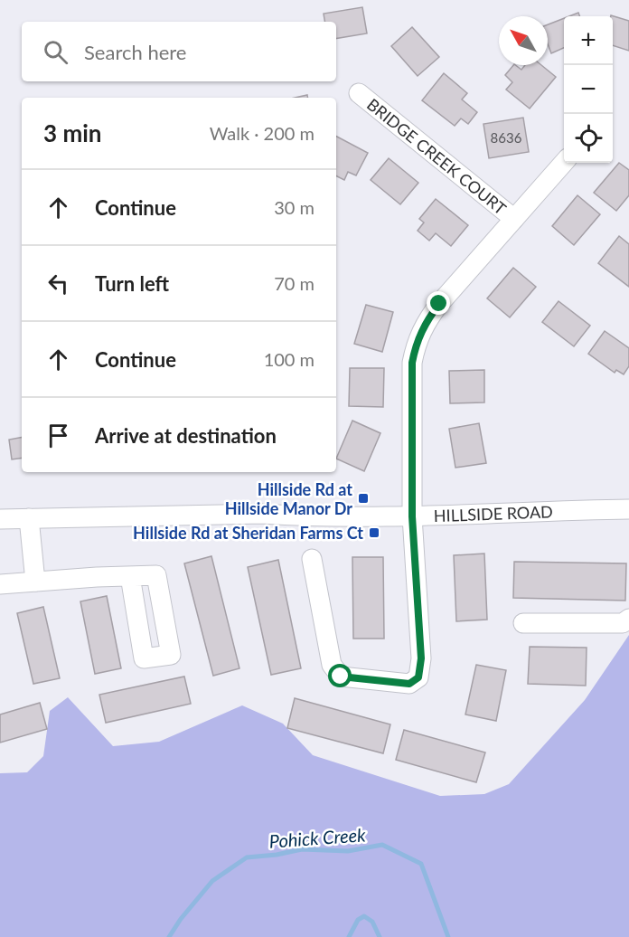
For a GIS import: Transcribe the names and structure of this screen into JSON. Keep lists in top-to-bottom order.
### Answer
{
  "streets": {
    "street": ["BRIDGE CREEK COURT", "HILLSIDE ROAD"]
  },
  "water": ["Pohick Creek"],
  "places": {
    "transit": ["Hillside Rd at Hillside Manor Dr", "Hillside Rd at Sheridan Farms Ct"]
  },
  "house_numbers": ["8636"],
  "north": "top left",
  "page": {
    "map_buttons": ["+", "−"],
    "search": "Search here",
    "heading": ["3 min", "Walk · 200 m"],
    "list": [
      ["Continue", "30 m"],
      ["Turn left", "70 m"],
      ["Continue", "100 m"],
      "Arrive at destination"
    ]
  }
}
